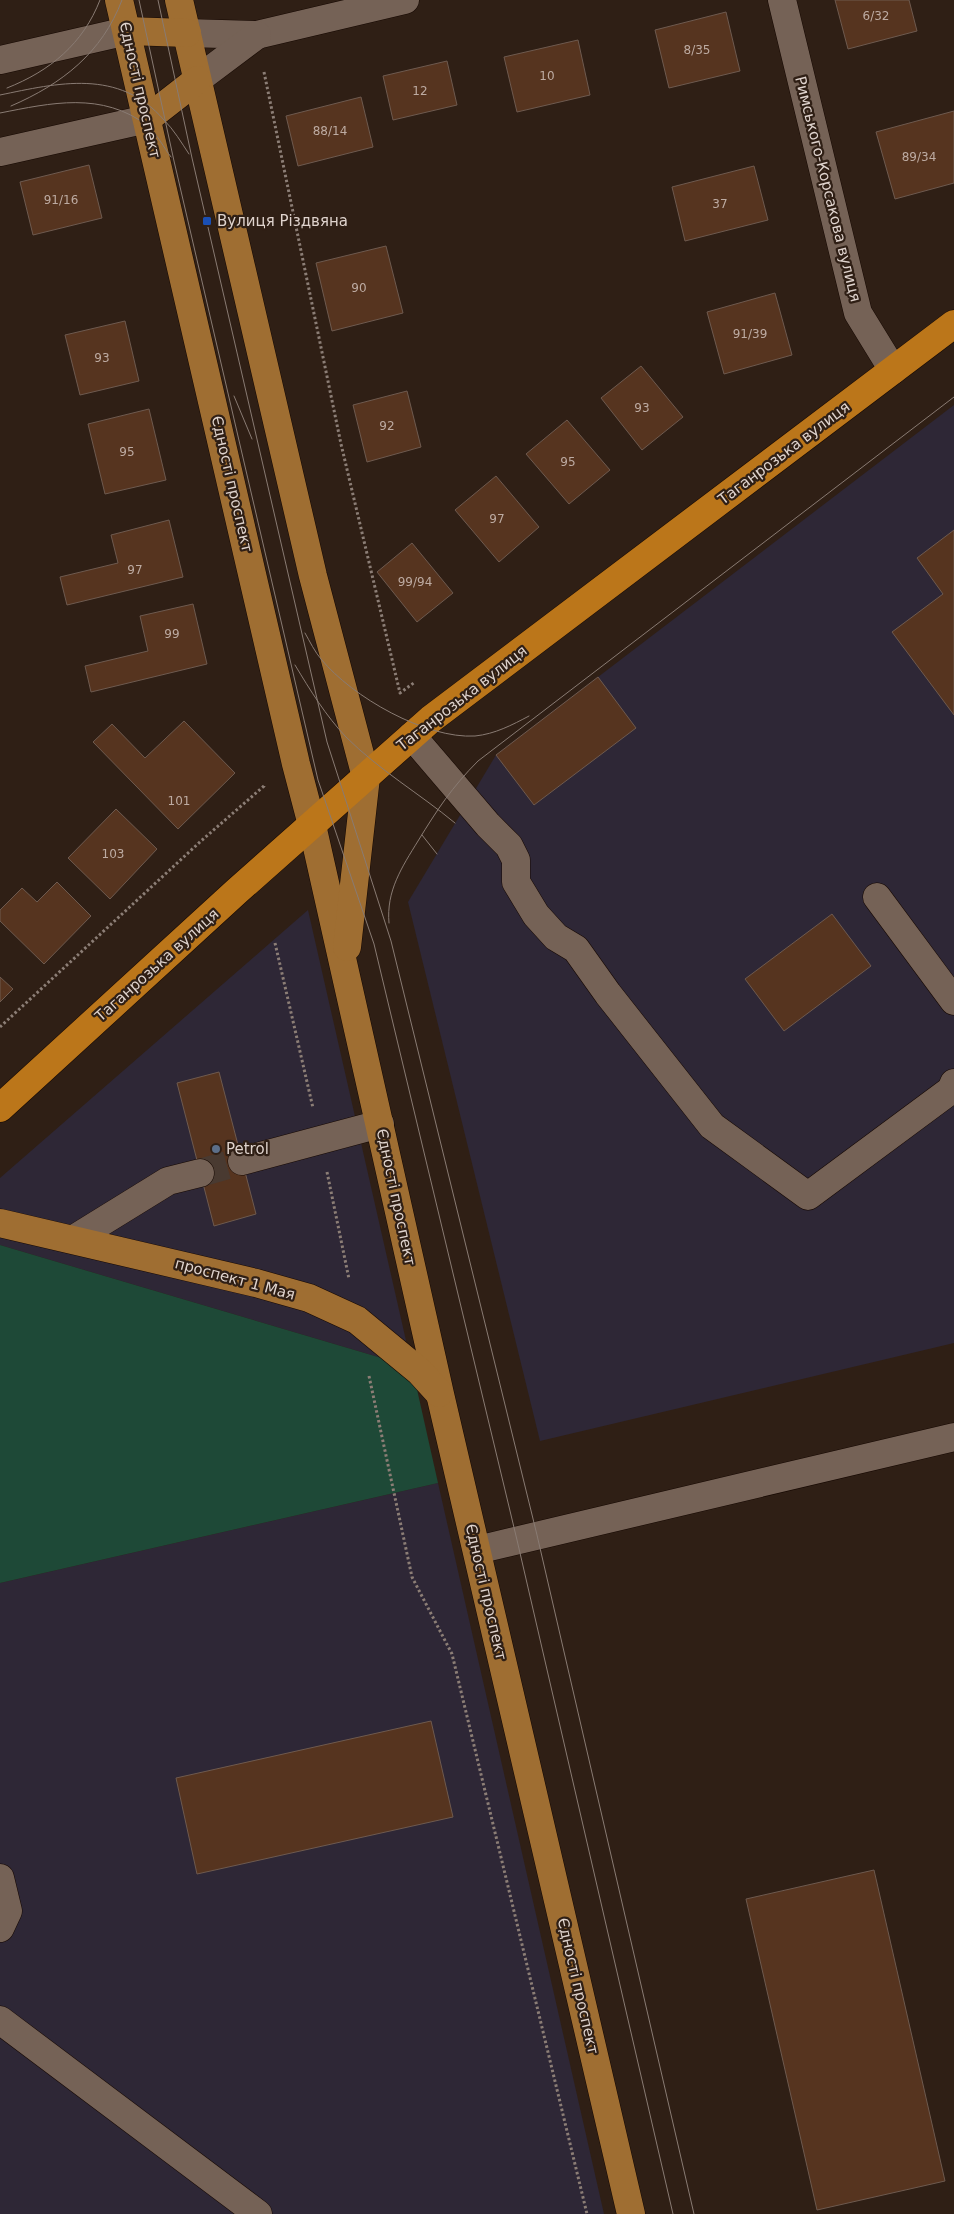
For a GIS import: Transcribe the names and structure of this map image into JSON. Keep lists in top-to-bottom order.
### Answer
{
  "streets": {
    "highway": ["Таганрозька вулиця"],
    "main road": ["Єдності проспект", "проспект 1 Мая"],
    "street": ["Римського-Корсакова вулиця"]
  },
  "crossings": [
    ["Єдності проспект", "Таганрозька вулиця"],
    ["Єдності проспект", "проспект 1 Мая"],
    ["Римського-Корсакова вулиця", "Таганрозька вулиця"]
  ],
  "places": {
    "transit": ["Вулиця Різдвяна"],
    "other": ["Petrol"]
  },
  "house_numbers": [
    "6/32",
    "8/35",
    "10",
    "12",
    "88/14",
    "89/34",
    "91/16",
    "37",
    "90",
    "91/39",
    "93",
    "93",
    "92",
    "95",
    "95",
    "97",
    "97",
    "99/94",
    "99",
    "101",
    "103"
  ]
}
